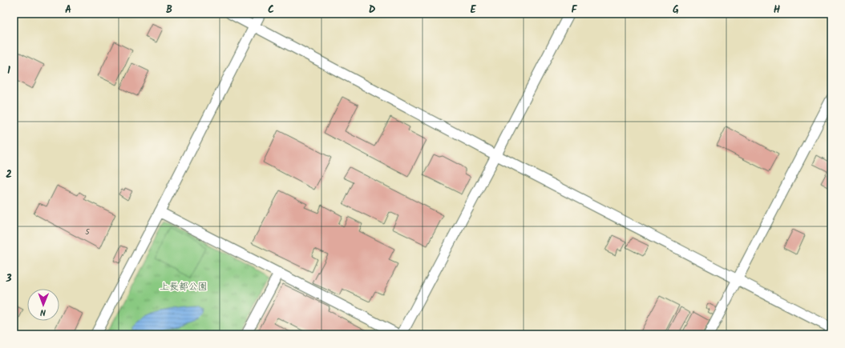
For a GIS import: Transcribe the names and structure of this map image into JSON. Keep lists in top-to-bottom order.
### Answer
{
  "parks": ["上長都公園"],
  "house_numbers": ["5"],
  "north": "bottom",
  "grid": {
    "columns": [
      "A",
      "B",
      "C",
      "D",
      "E",
      "F",
      "G",
      "H"
    ],
    "rows": ["1", "2", "3"]
  }
}
